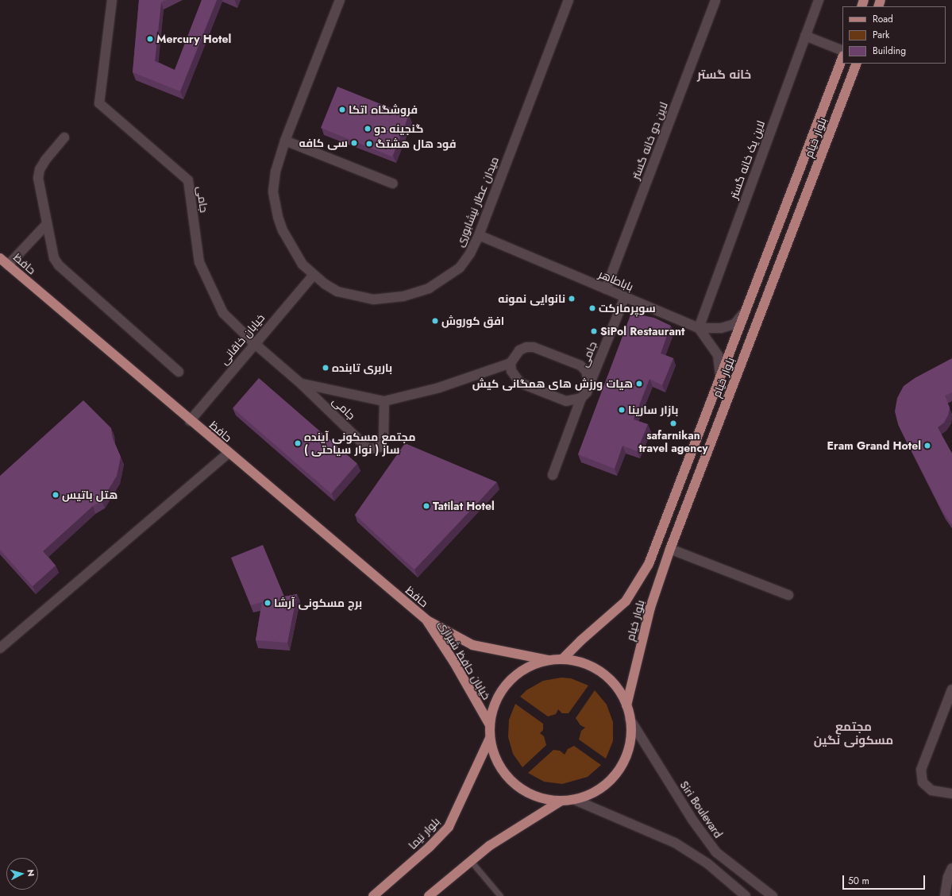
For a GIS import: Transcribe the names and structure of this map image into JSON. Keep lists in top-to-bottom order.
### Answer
{
  "streets": {
    "main road": [
      "بلوار خیام",
      "حافظ",
      "خیابان حافظ شیرازی",
      "بلوار نیما"
    ],
    "street": [
      "لاین دو خانه گستر",
      "لاین یک خانه گستر",
      "جامی",
      "میدان عطار نیشابوری",
      "باباطاهر",
      "خیابان خاقانی",
      "Siri Boulevard"
    ]
  },
  "crossings": [
    ["بلوار خیام", "باباطاهر"],
    ["لاین دو خانه گستر", "باباطاهر"],
    ["لاین یک خانه گستر", "باباطاهر"],
    ["جامی", "باباطاهر"],
    ["جامی", "خیابان خاقانی"],
    ["میدان عطار نیشابوری", "باباطاهر"],
    ["میدان عطار نیشابوری", "خیابان خاقانی"],
    ["حافظ", "خیابان خاقانی"],
    ["حافظ", "خیابان حافظ شیرازی"]
  ],
  "districts": ["خانه گستر", "مجتمع مسکونی نگین"],
  "places": [
    "Mercury Hotel",
    "فروشگاه اتکا",
    "گنجینه دو",
    "سی کافه",
    "فود هال هشتگ",
    "نانوایی نمونه",
    "سوپرمارکت",
    "افق کوروش",
    "SiPol Restaurant",
    "باربری تابنده",
    "هیات ورزش های همگانی کیش",
    "بازار سارینا",
    "safarnikan travel agency",
    "مجتمع مسکونی آینده ساز ( نوار سیاحتی )",
    "Eram Grand Hotel",
    "هتل باتیس",
    "Tatilat Hotel",
    "برج مسکونی آرشا"
  ],
  "legend": ["Road", "Park", "Building"],
  "scale_bar": "50 m",
  "north": "right"
}
